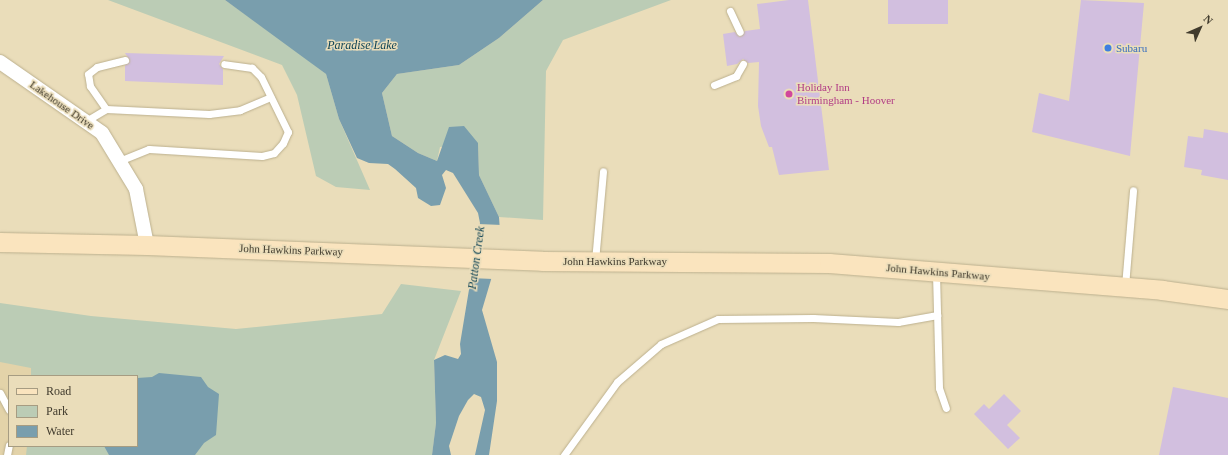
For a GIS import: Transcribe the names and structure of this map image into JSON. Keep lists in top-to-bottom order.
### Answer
{
  "streets": {
    "main road": ["John Hawkins Parkway"],
    "street": ["Lakehouse Drive"]
  },
  "crossings": [
    ["Lakehouse Drive", "John Hawkins Parkway"]
  ],
  "water": ["Paradise Lake", "Patton Creek"],
  "places": ["Subaru", "Holiday Inn Birmingham - Hoover"],
  "legend": ["Road", "Park", "Water"],
  "north": "top right"
}
